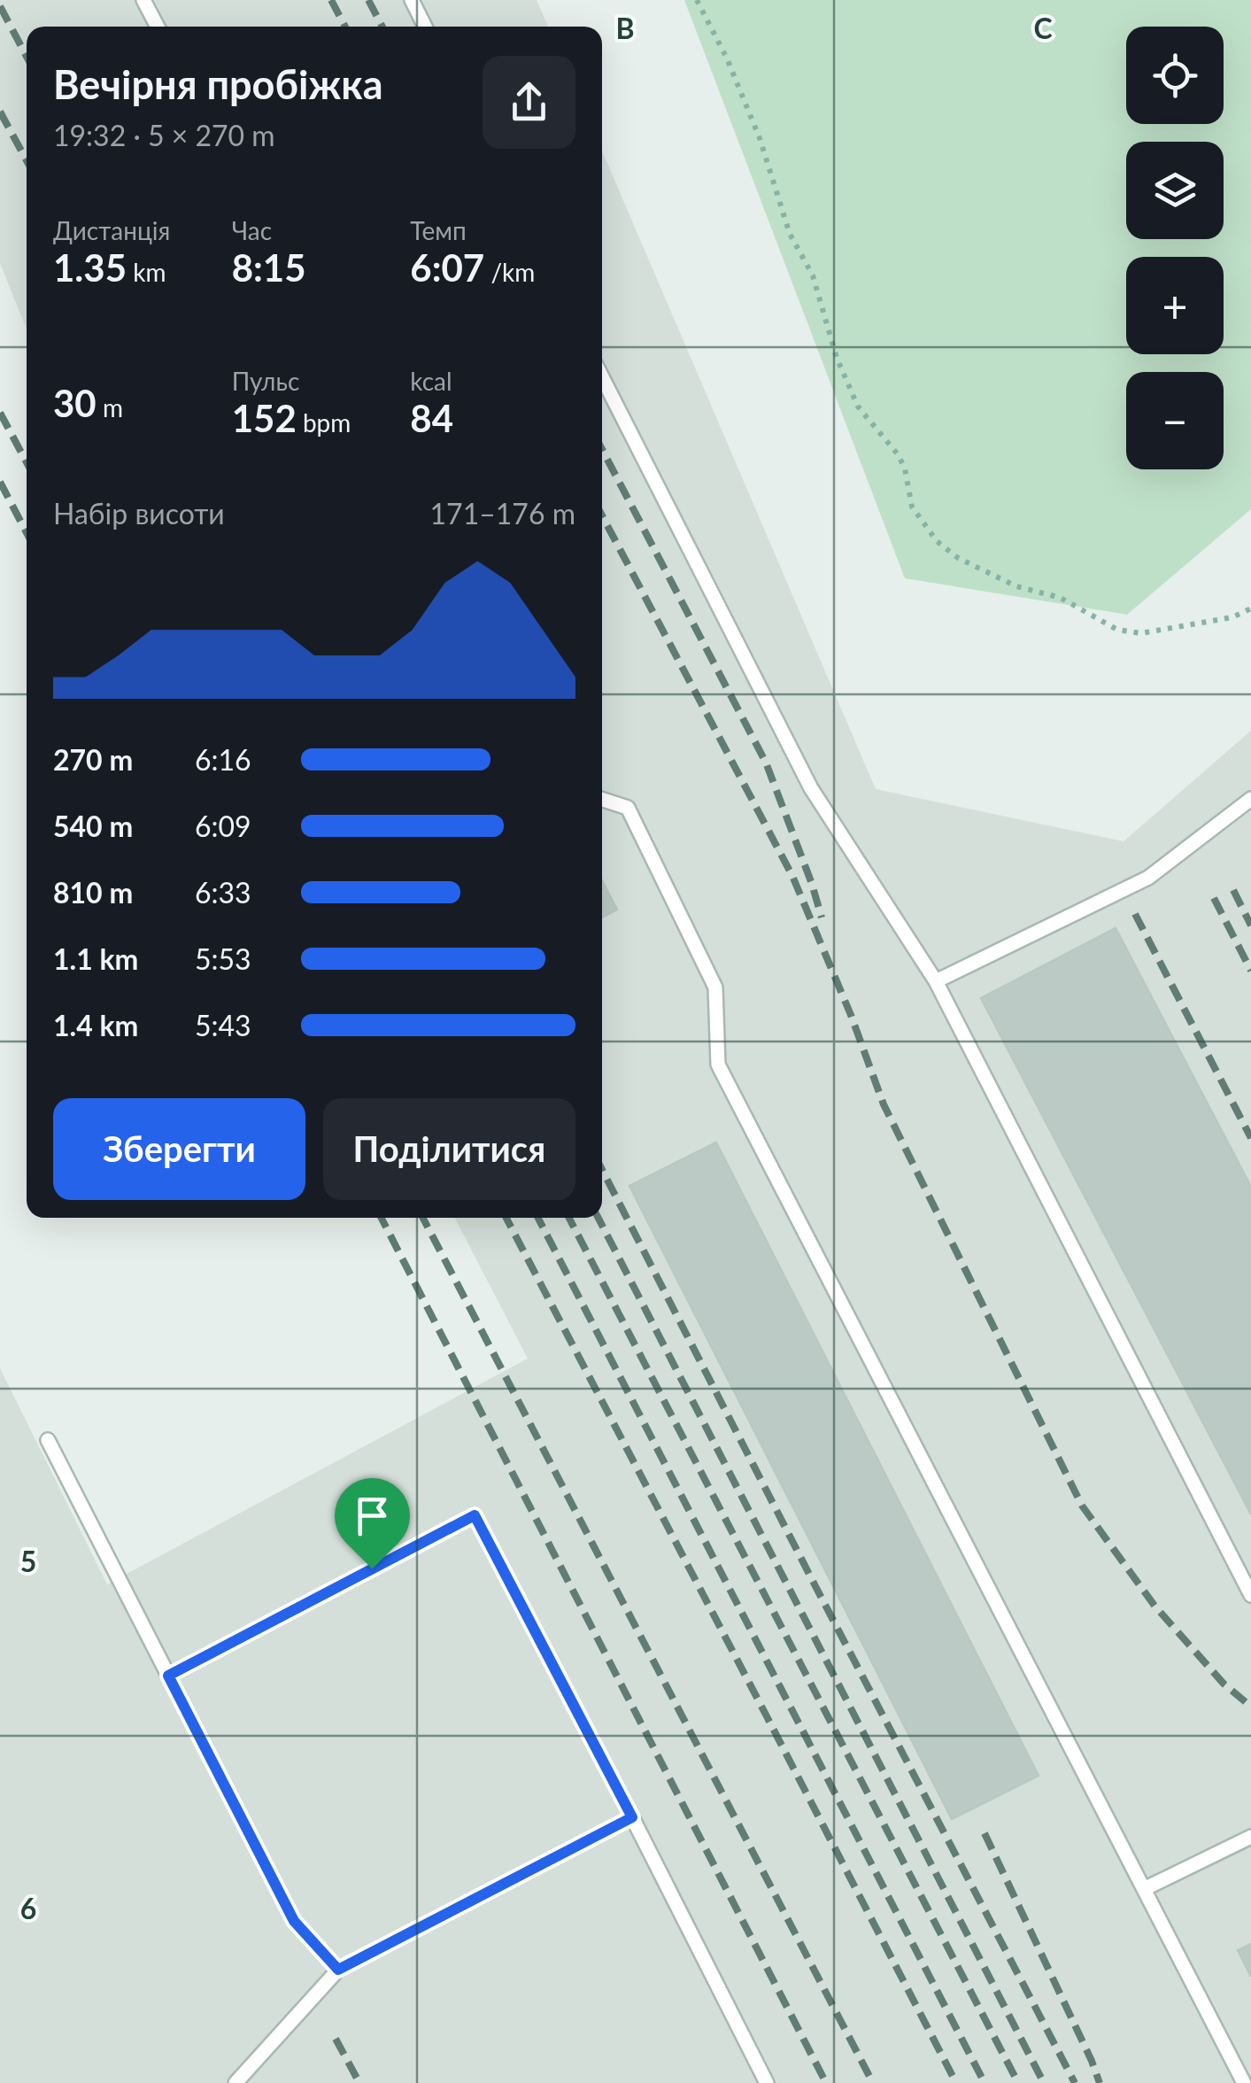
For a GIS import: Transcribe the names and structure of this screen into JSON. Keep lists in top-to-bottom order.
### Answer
{
  "page": {
    "map_buttons": ["+", "−"],
    "heading": ["Вечірня пробіжка", "19:32 · 5 × 270 m"],
    "stats": [
      ["Дистанція", "1.35 km"],
      ["Час", "8:15"],
      ["Темп", "6:07 /km"],
      ["30 m"],
      ["Пульс", "152 bpm"],
      ["kcal", "84"]
    ],
    "chart": ["Набір висоти", "171–176 m"],
    "list": [
      {
        "name": "270 m",
        "note": "6:16"
      },
      {
        "name": "540 m",
        "note": "6:09"
      },
      {
        "name": "810 m",
        "note": "6:33"
      },
      {
        "name": "1.1 km",
        "note": "5:53"
      },
      {
        "name": "1.4 km",
        "note": "5:43"
      }
    ],
    "buttons": ["Зберегти", "Поділитися"]
  },
  "grid": {
    "columns": ["B", "C"],
    "rows": ["5", "6"]
  }
}
